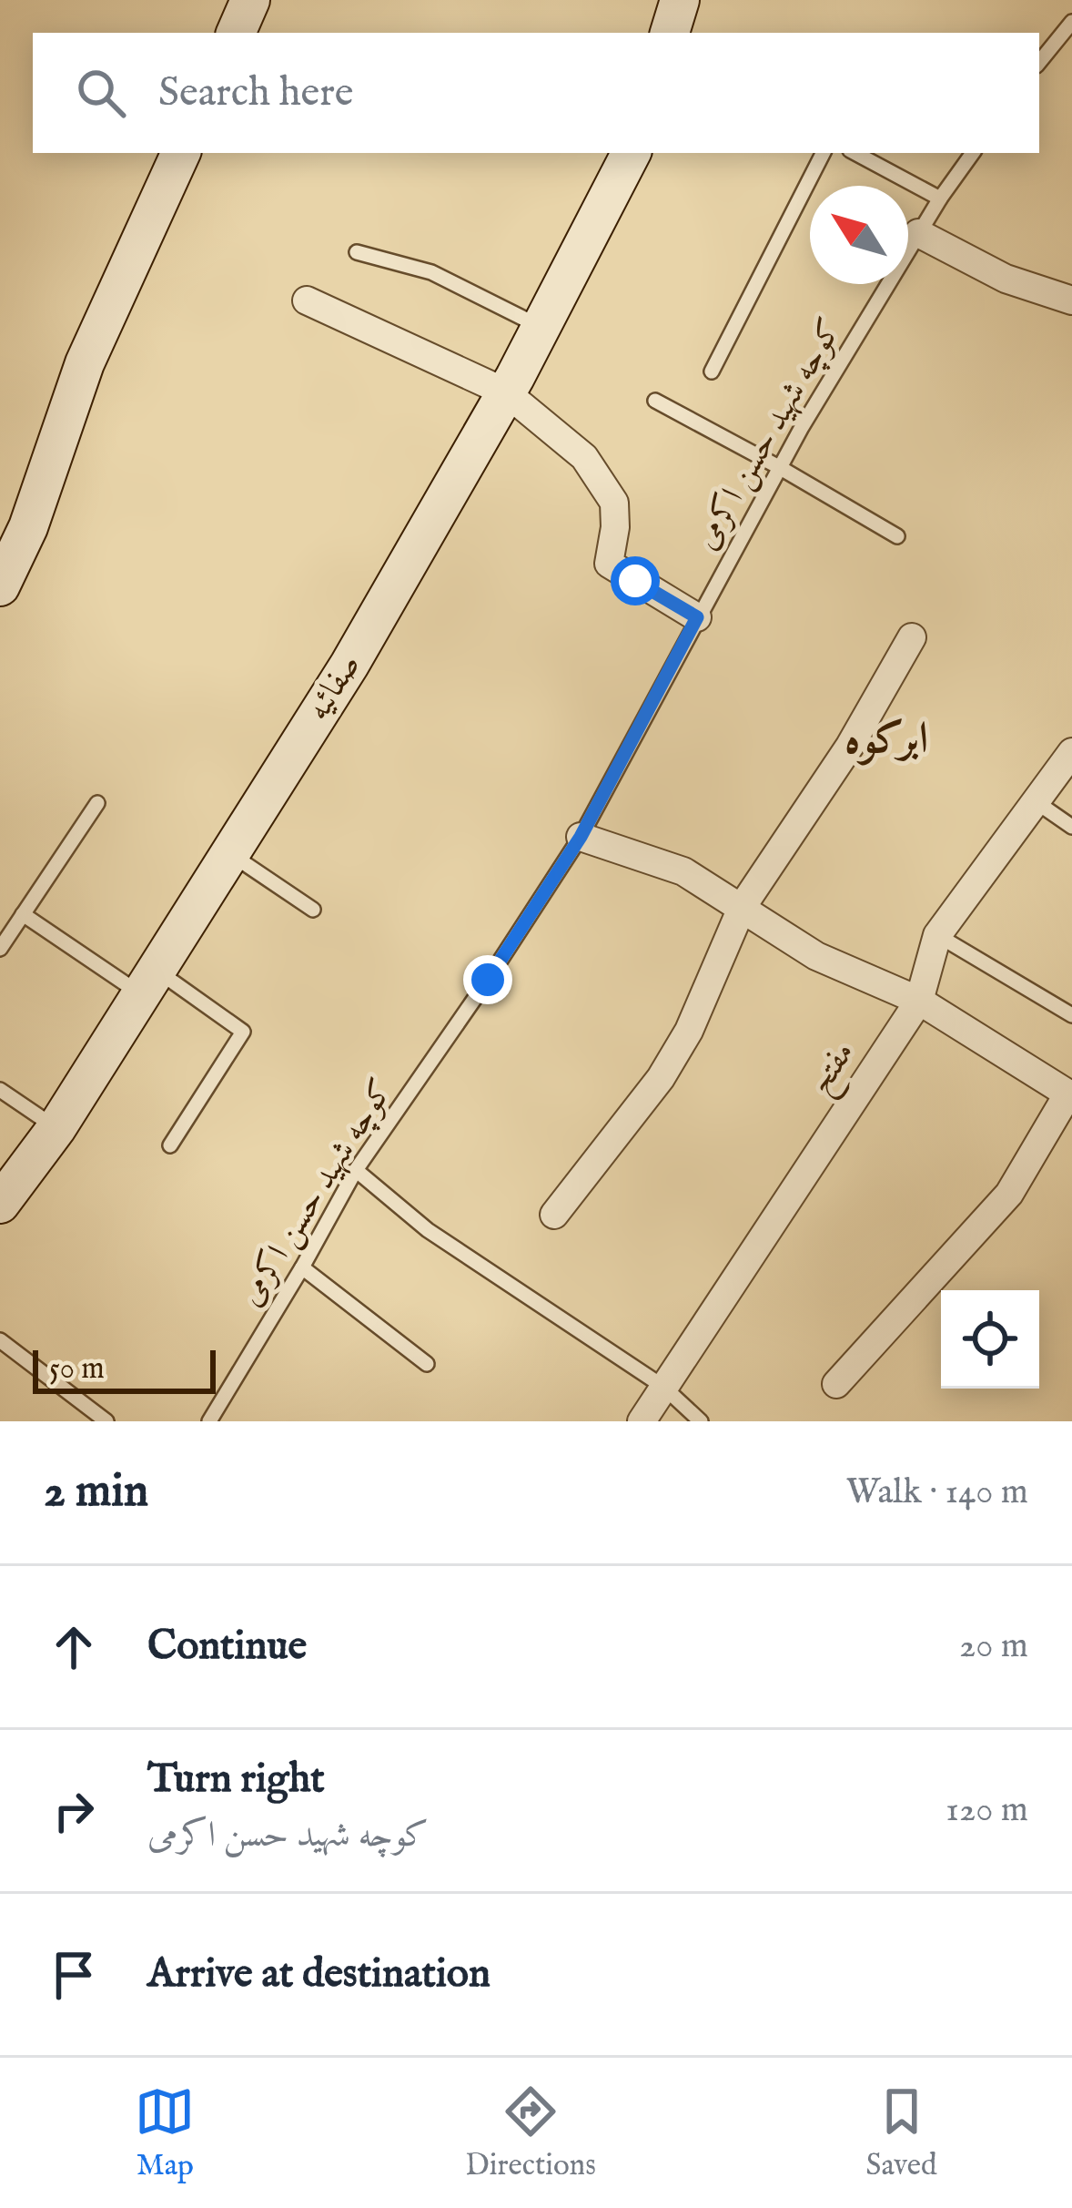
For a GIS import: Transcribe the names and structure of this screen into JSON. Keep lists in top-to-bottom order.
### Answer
{
  "streets": {
    "street": ["صفائیه", "مفتح"],
    "lane": ["کوچه شهید حسن اکرمی"]
  },
  "districts": ["ابرکوه"],
  "scale_bar": "50 m",
  "north": "top left",
  "page": {
    "search": "Search here",
    "scale": "50 m",
    "heading": ["2 min", "Walk · 140 m"],
    "list": [
      ["Continue", "20 m"],
      ["Turn right", "کوچه شهید حسن اکرمی", "120 m"],
      "Arrive at destination"
    ],
    "nav": ["Map", "Directions", "Saved"]
  }
}
